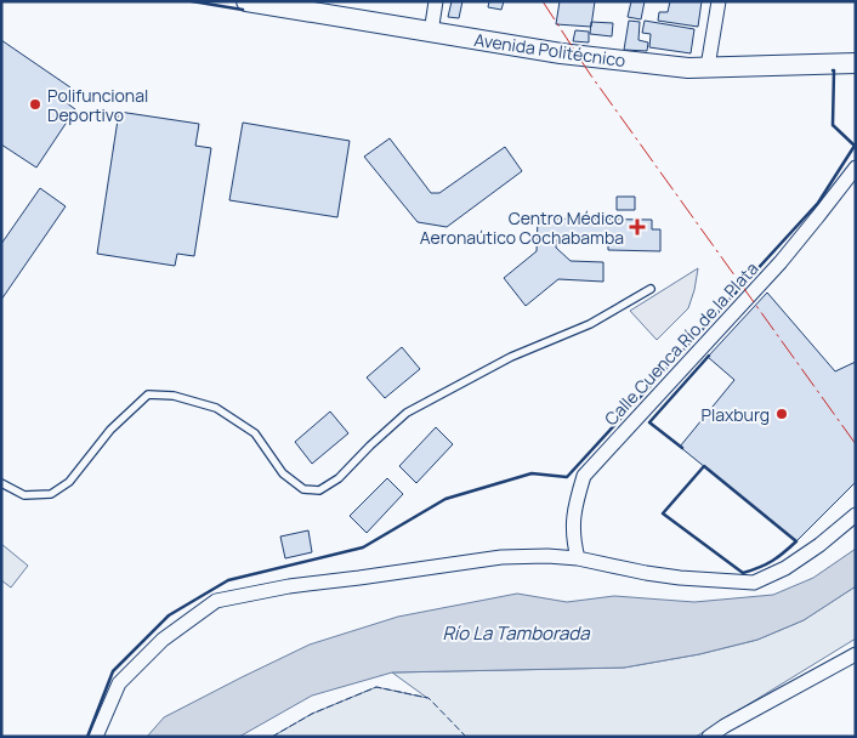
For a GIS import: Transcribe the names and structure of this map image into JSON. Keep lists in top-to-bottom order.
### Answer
{
  "streets": {
    "main road": ["Avenida Politécnico"],
    "street": ["Calle Cuenca Río de la Plata"]
  },
  "water": ["Río La Tamborada"],
  "places": {
    "other": ["Polifuncional Deportivo", "Plaxburg"],
    "health": ["Centro Médico Aeronaútico Cochabamba"]
  }
}
